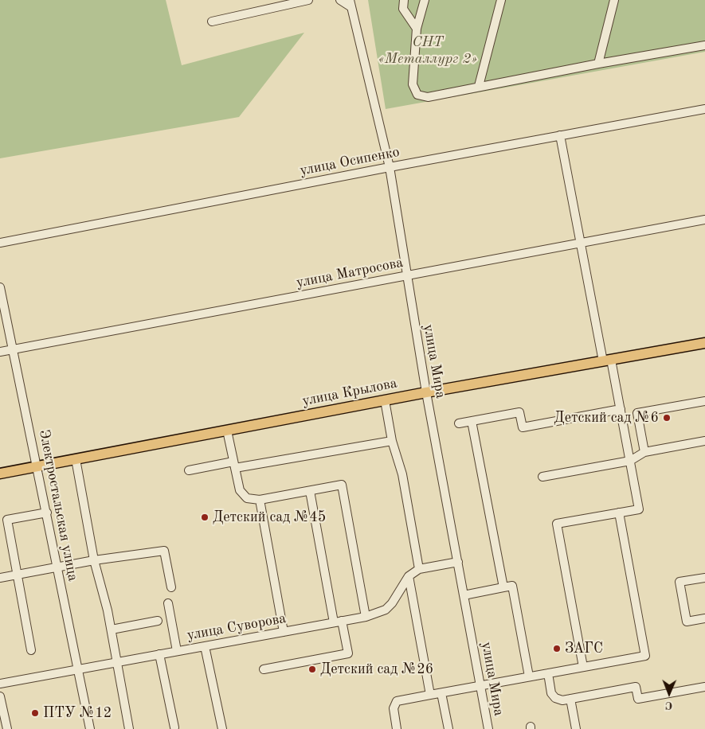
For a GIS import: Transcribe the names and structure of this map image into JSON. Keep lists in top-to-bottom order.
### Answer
{
  "streets": {
    "main road": ["улица Крылова"],
    "street": [
      "улица Осипенко",
      "улица Матросова",
      "улица Мира",
      "Электростальская улица",
      "улица Суворова"
    ]
  },
  "crossings": [
    ["улица Осипенко", "улица Мира"],
    ["улица Матросова", "улица Мира"],
    ["улица Матросова", "Электростальская улица"],
    ["улица Мира", "улица Крылова"],
    ["улица Мира", "улица Суворова"],
    ["улица Крылова", "Электростальская улица"],
    ["Электростальская улица", "улица Суворова"]
  ],
  "parks": ["СНТ «Металлург 2»"],
  "places": [
    "Детский сад №6",
    "Детский сад №45",
    "ЗАГС",
    "Детский сад №26",
    "ПТУ №12"
  ],
  "north": "bottom"
}
